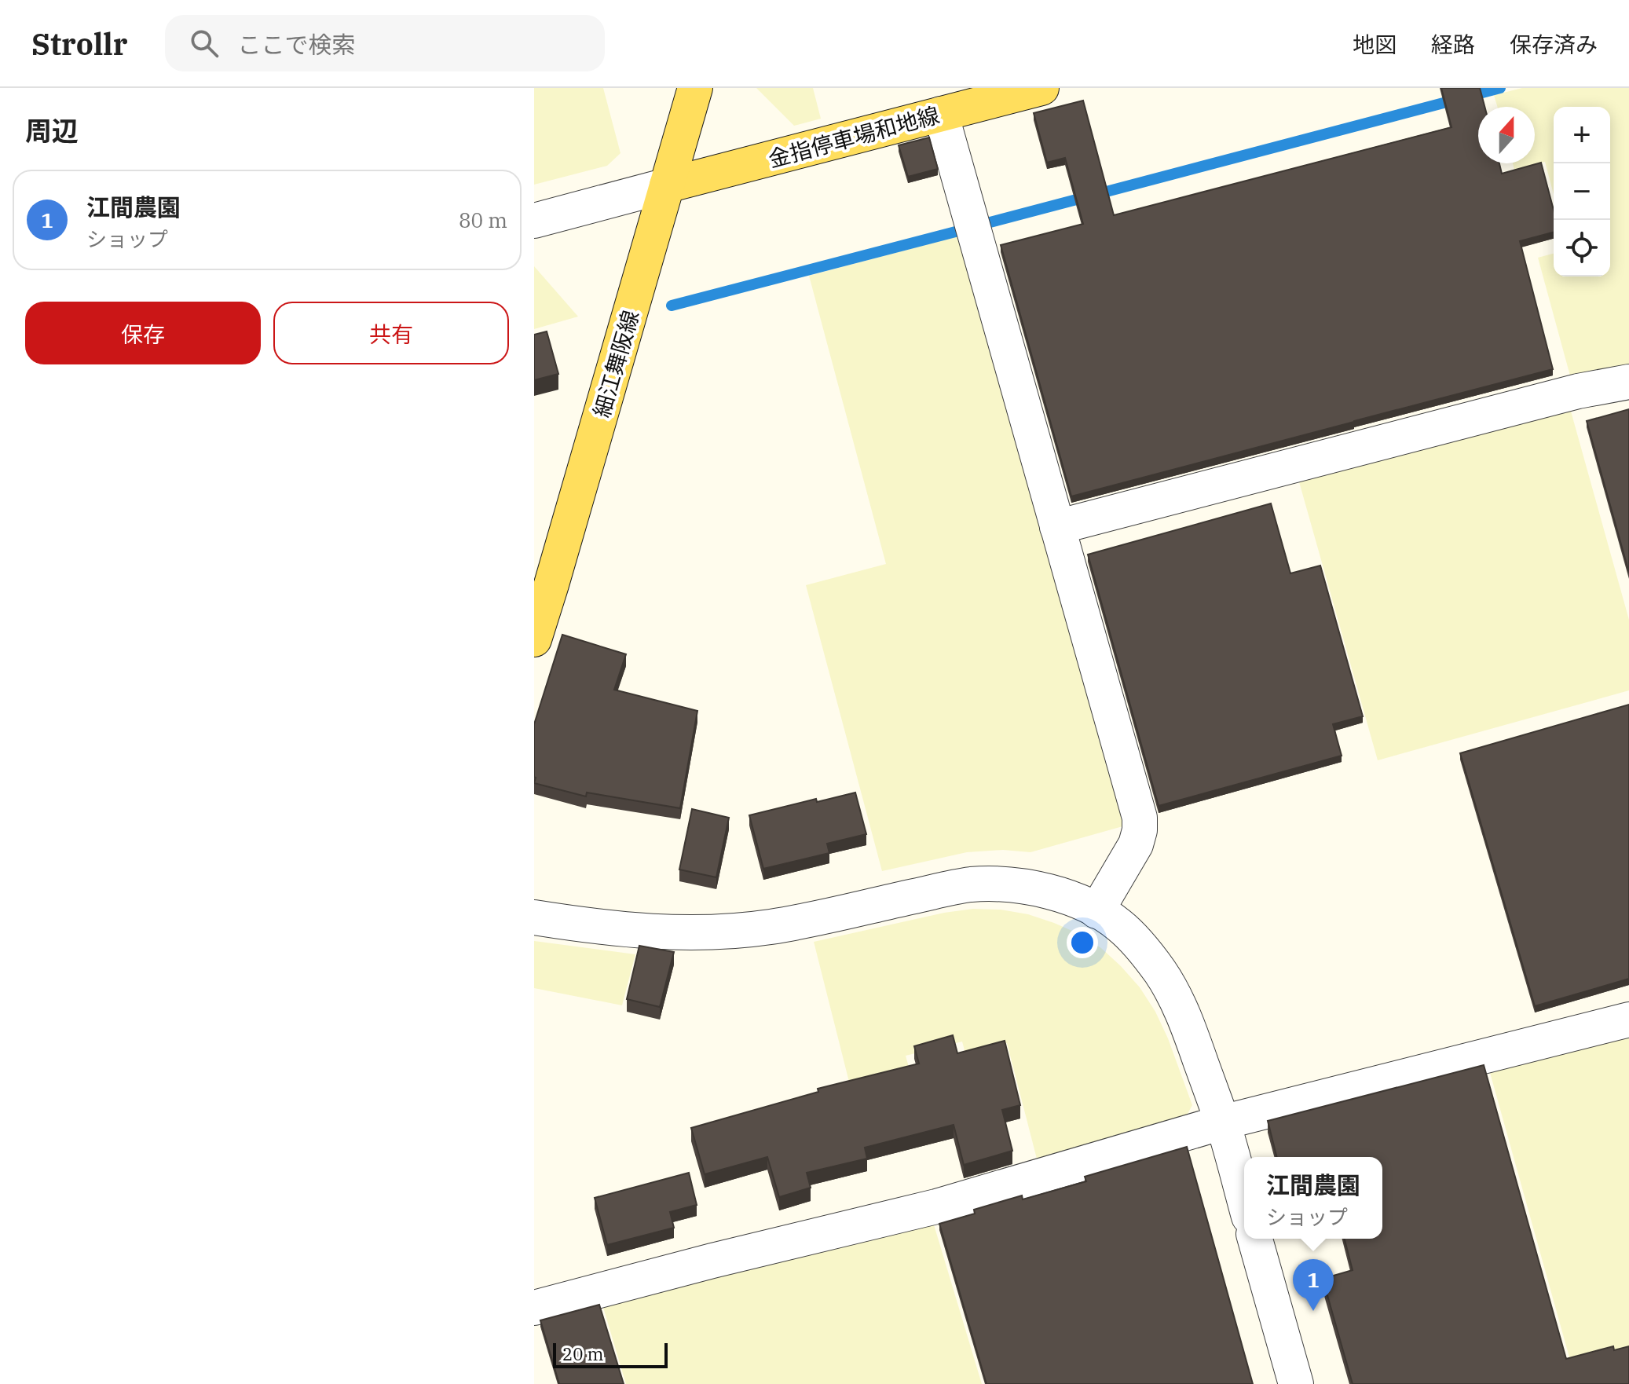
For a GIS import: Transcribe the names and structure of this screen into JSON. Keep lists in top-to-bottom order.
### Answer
{
  "streets": {
    "main road": ["金指停車場和地線", "細江舞阪線"]
  },
  "crossings": [
    ["金指停車場和地線", "細江舞阪線"]
  ],
  "scale_bar": "20 m",
  "north": "top",
  "page": {
    "header": "Strollr",
    "search": "ここで検索",
    "nav": ["地図", "経路", "保存済み"],
    "heading": "周辺",
    "map_buttons": ["+", "−"],
    "list": [
      {
        "mark": "1",
        "name": "江間農園",
        "note": "ショップ",
        "value": "80 m"
      }
    ],
    "buttons": ["保存", "共有"],
    "popup": ["江間農園", "ショップ"],
    "pins": "1",
    "scale": "20 m"
  }
}
